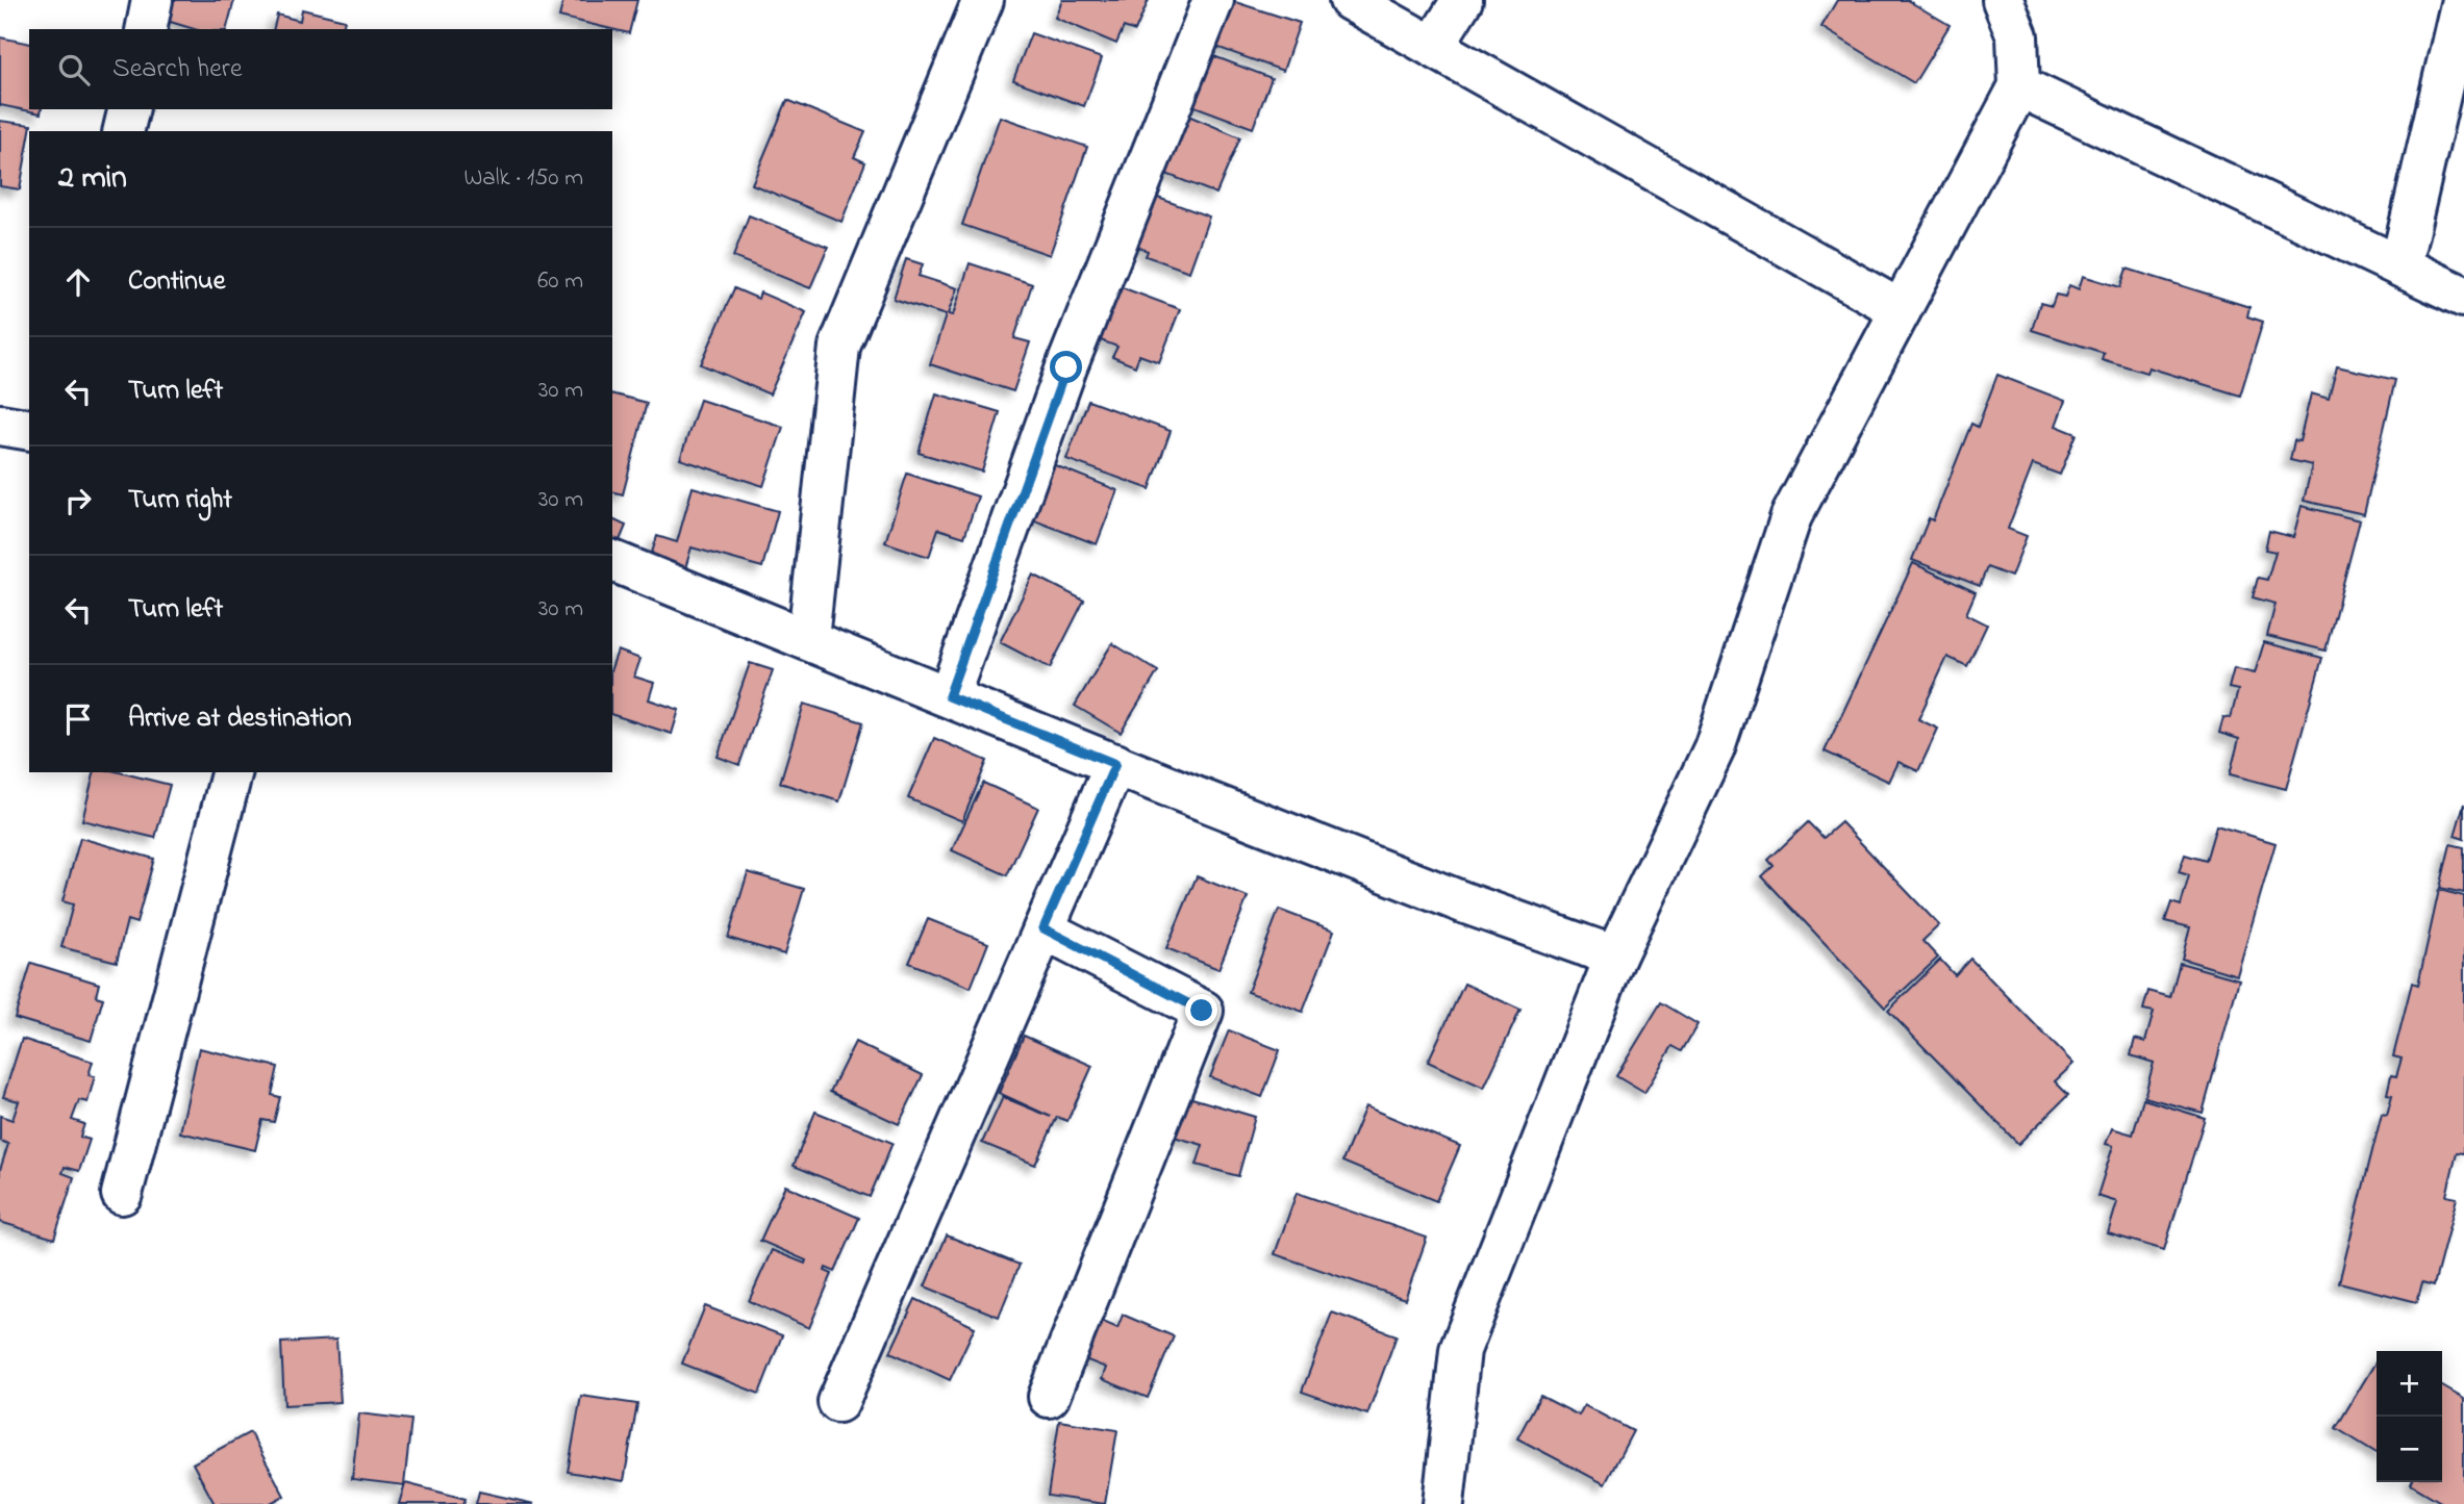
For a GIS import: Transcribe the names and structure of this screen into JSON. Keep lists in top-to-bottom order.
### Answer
{
  "page": {
    "search": "Search here",
    "heading": ["2 min", "Walk · 150 m"],
    "list": [
      ["Continue", "60 m"],
      ["Turn left", "30 m"],
      ["Turn right", "30 m"],
      ["Turn left", "30 m"],
      "Arrive at destination"
    ],
    "map_buttons": ["+", "−"]
  }
}
